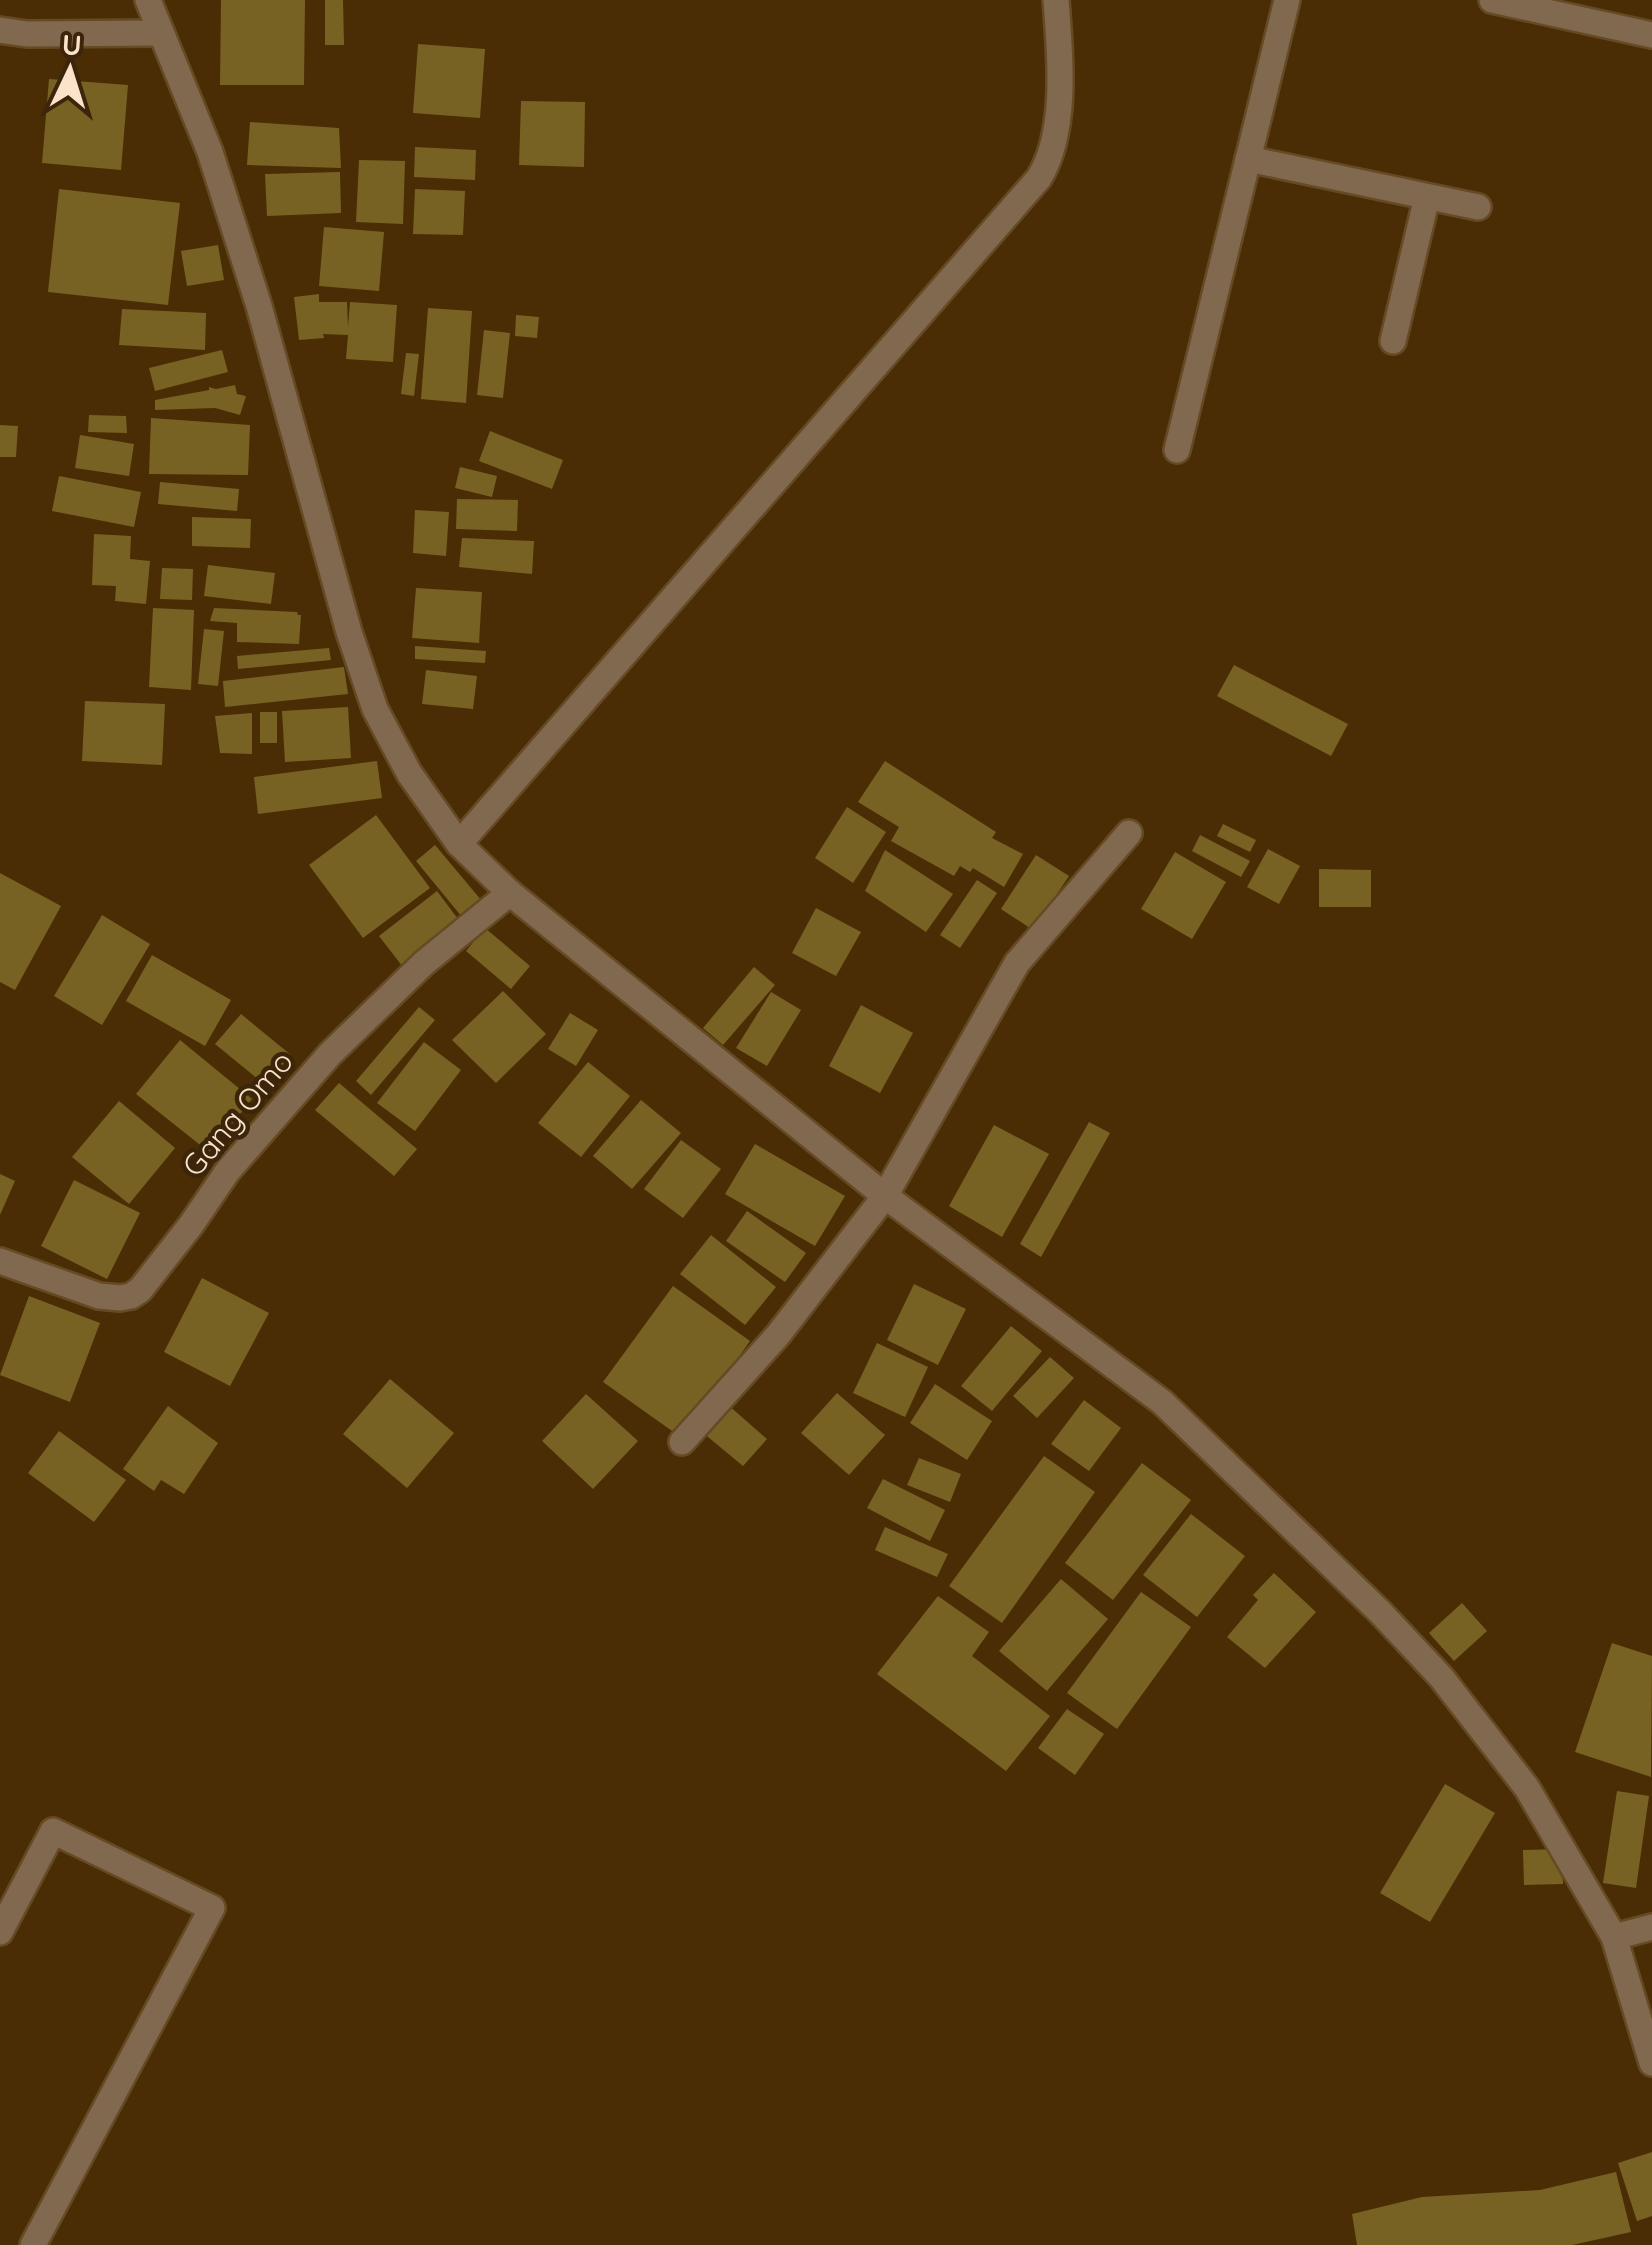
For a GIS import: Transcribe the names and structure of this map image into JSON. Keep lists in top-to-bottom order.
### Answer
{
  "streets": {
    "street": ["Gang Omo"]
  },
  "north": "top"
}
